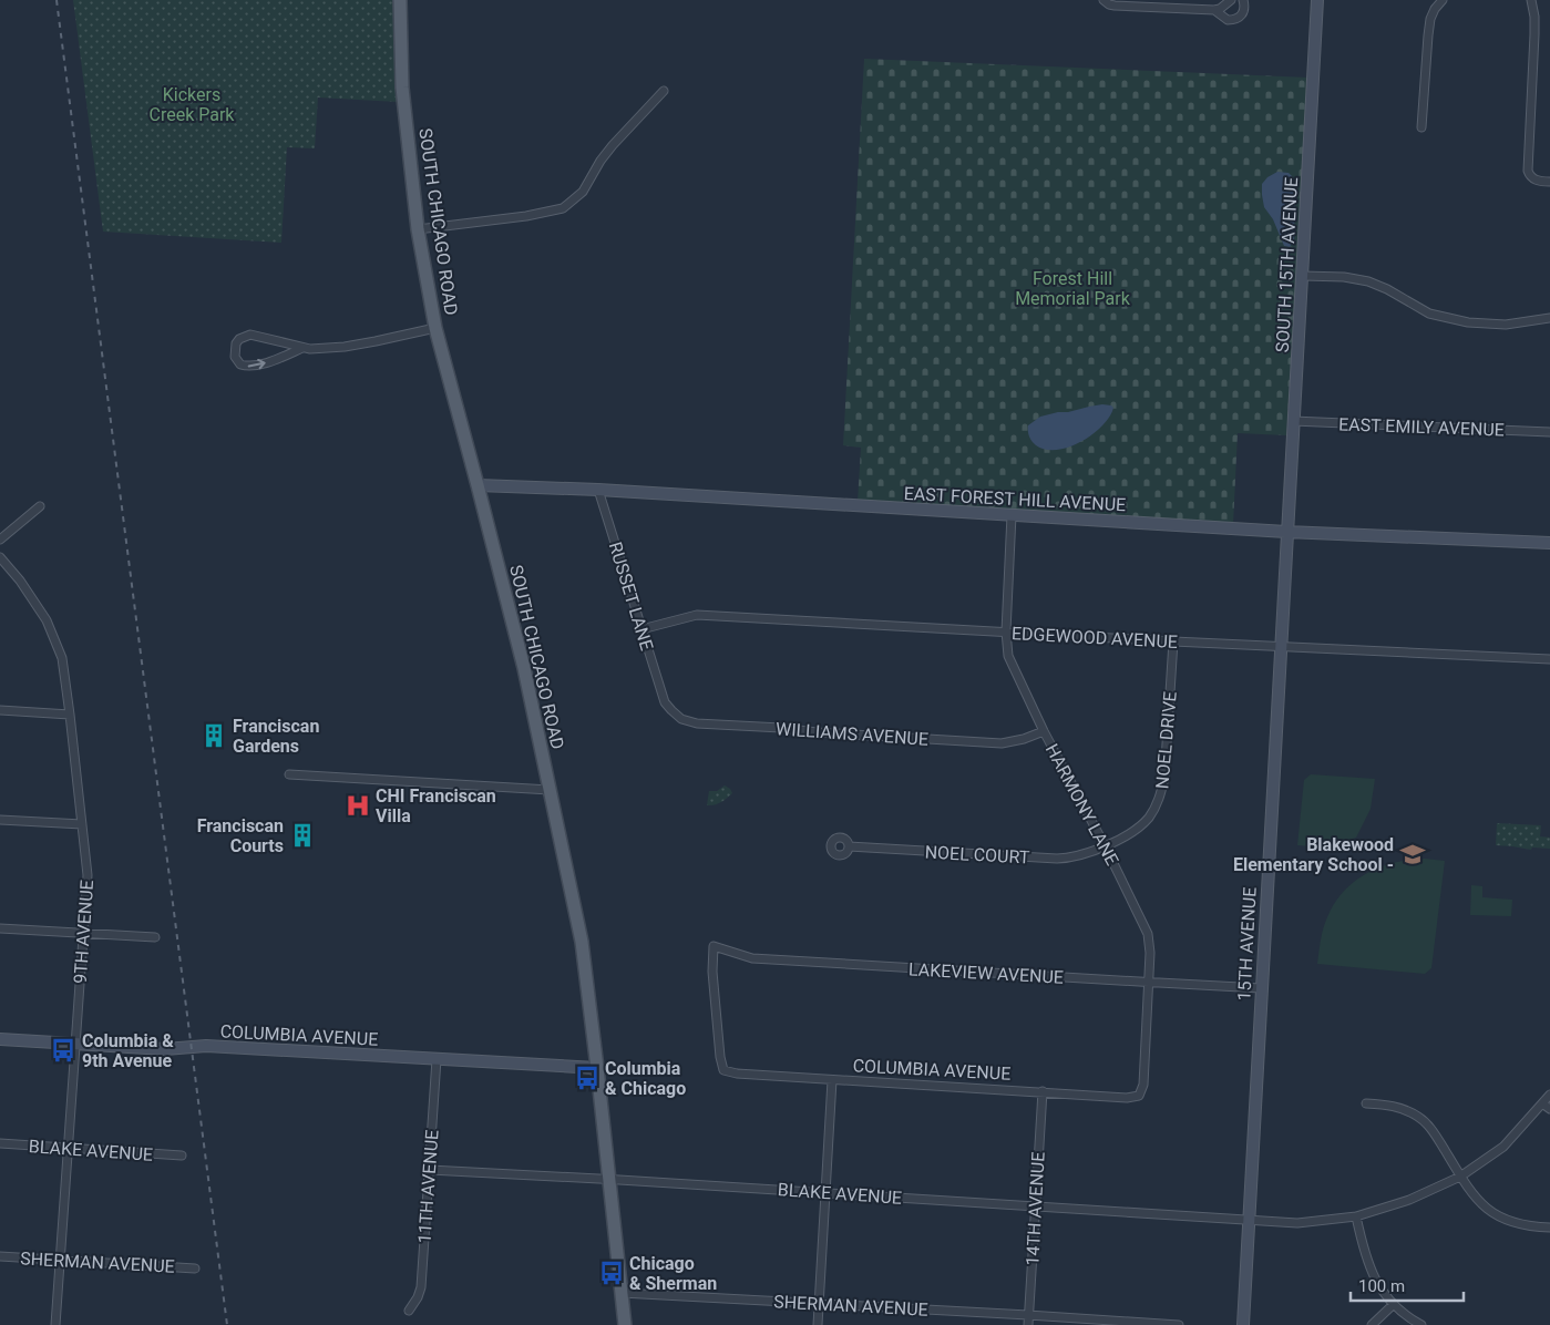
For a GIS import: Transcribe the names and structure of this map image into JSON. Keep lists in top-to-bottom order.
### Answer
{
  "streets": {
    "main road": ["SOUTH CHICAGO ROAD"],
    "street": [
      "SOUTH 15TH AVENUE",
      "EAST EMILY AVENUE",
      "EAST FOREST HILL AVENUE",
      "RUSSET LANE",
      "EDGEWOOD AVENUE",
      "WILLIAMS AVENUE",
      "NOEL DRIVE",
      "HARMONY LANE",
      "NOEL COURT",
      "9TH AVENUE",
      "15TH AVENUE",
      "LAKEVIEW AVENUE",
      "COLUMBIA AVENUE",
      "BLAKE AVENUE",
      "11TH AVENUE",
      "14TH AVENUE",
      "SHERMAN AVENUE"
    ]
  },
  "crossings": [
    ["SOUTH CHICAGO ROAD", "EAST FOREST HILL AVENUE"],
    ["SOUTH CHICAGO ROAD", "COLUMBIA AVENUE"],
    ["SOUTH CHICAGO ROAD", "BLAKE AVENUE"],
    ["SOUTH CHICAGO ROAD", "SHERMAN AVENUE"],
    ["SOUTH 15TH AVENUE", "EAST EMILY AVENUE"],
    ["SOUTH 15TH AVENUE", "EAST FOREST HILL AVENUE"],
    ["SOUTH 15TH AVENUE", "15TH AVENUE"],
    ["EAST FOREST HILL AVENUE", "RUSSET LANE"],
    ["EAST FOREST HILL AVENUE", "HARMONY LANE"],
    ["EAST FOREST HILL AVENUE", "15TH AVENUE"],
    ["RUSSET LANE", "EDGEWOOD AVENUE"],
    ["RUSSET LANE", "WILLIAMS AVENUE"],
    ["EDGEWOOD AVENUE", "NOEL DRIVE"],
    ["EDGEWOOD AVENUE", "HARMONY LANE"],
    ["EDGEWOOD AVENUE", "15TH AVENUE"],
    ["WILLIAMS AVENUE", "HARMONY LANE"],
    ["NOEL DRIVE", "HARMONY LANE"],
    ["NOEL DRIVE", "NOEL COURT"],
    ["HARMONY LANE", "NOEL COURT"],
    ["HARMONY LANE", "LAKEVIEW AVENUE"],
    ["HARMONY LANE", "COLUMBIA AVENUE"],
    ["9TH AVENUE", "COLUMBIA AVENUE"],
    ["9TH AVENUE", "BLAKE AVENUE"],
    ["9TH AVENUE", "SHERMAN AVENUE"],
    ["15TH AVENUE", "LAKEVIEW AVENUE"],
    ["15TH AVENUE", "BLAKE AVENUE"],
    ["LAKEVIEW AVENUE", "COLUMBIA AVENUE"],
    ["COLUMBIA AVENUE", "11TH AVENUE"],
    ["COLUMBIA AVENUE", "14TH AVENUE"],
    ["BLAKE AVENUE", "11TH AVENUE"],
    ["BLAKE AVENUE", "14TH AVENUE"],
    ["14TH AVENUE", "SHERMAN AVENUE"]
  ],
  "parks": ["Kickers Creek Park", "Forest Hill Memorial Park"],
  "places": {
    "building": ["Franciscan Gardens", "Franciscan Courts"],
    "hospital": ["CHI Franciscan Villa"],
    "school or university": ["Blakewood Elementary School -"],
    "bus stop": ["Columbia & 9th Avenue", "Columbia & Chicago", "Chicago & Sherman"]
  },
  "scale_bar": "100 m"
}
